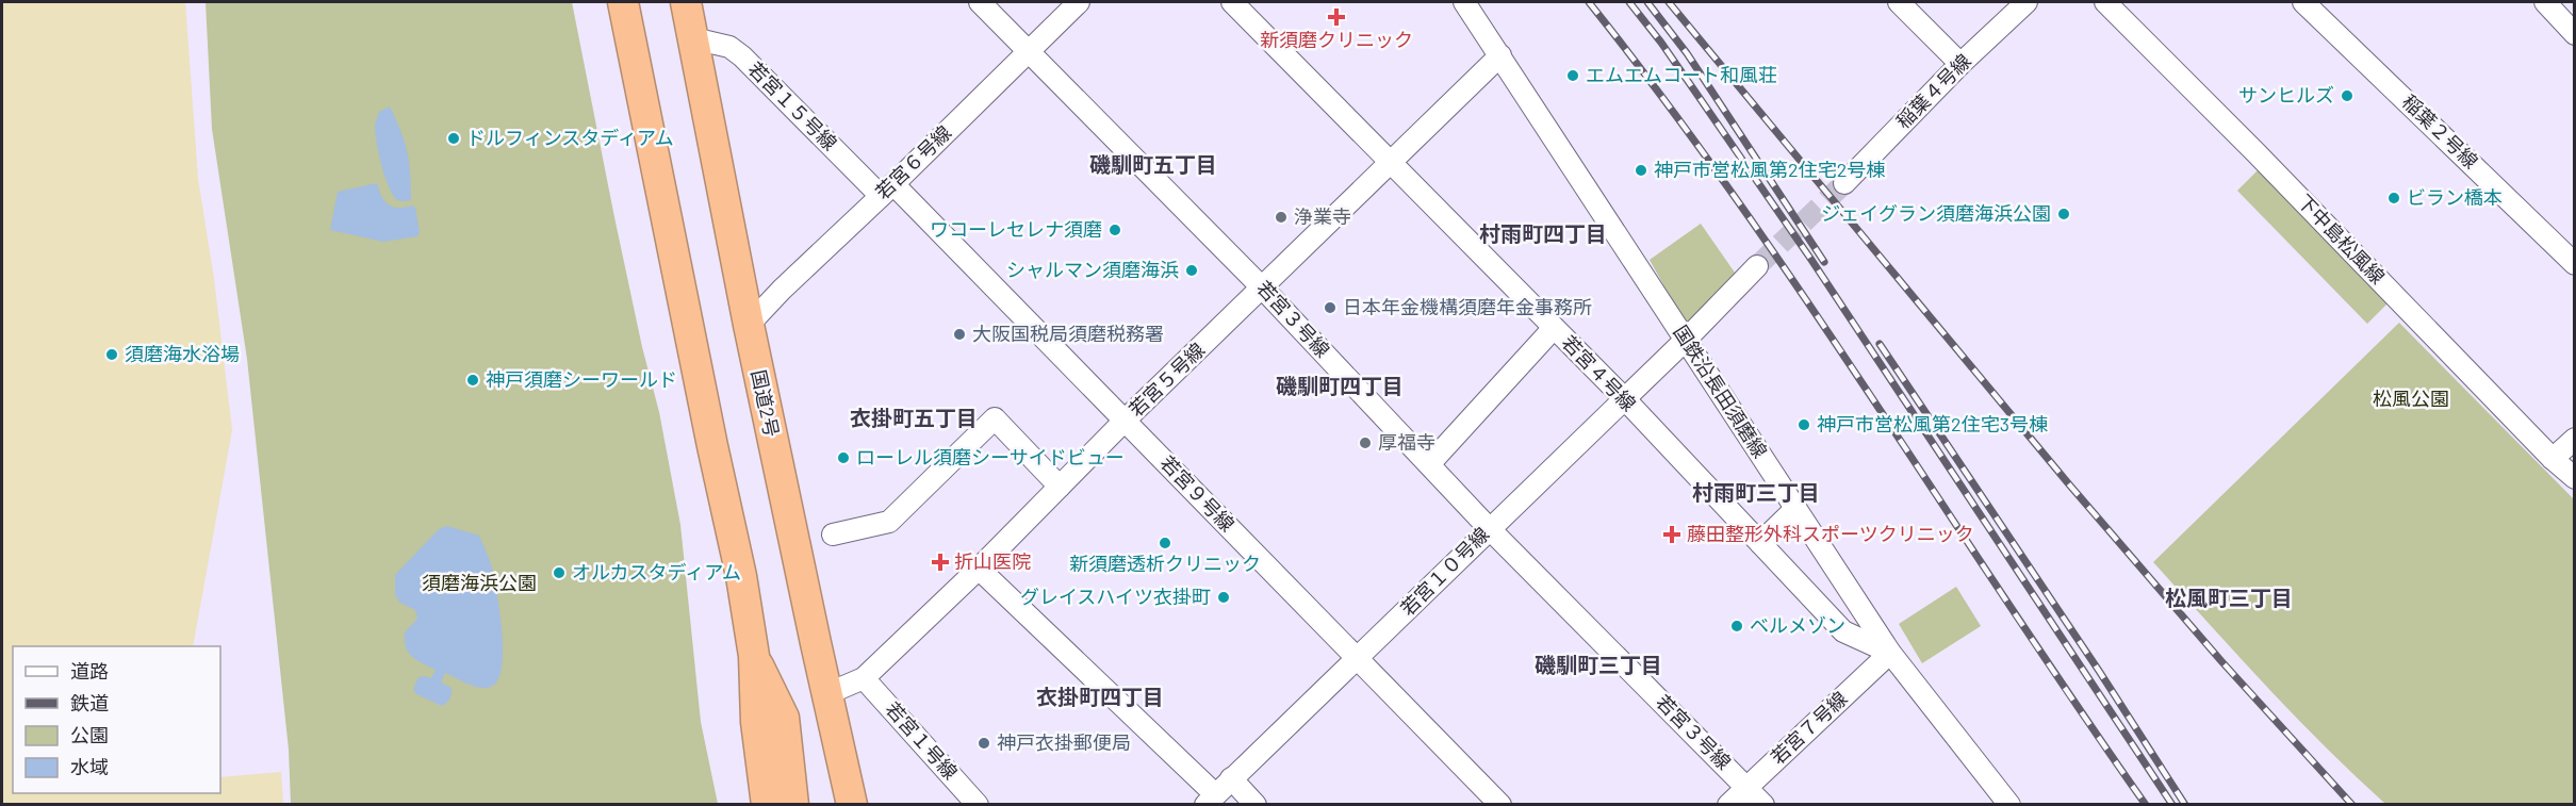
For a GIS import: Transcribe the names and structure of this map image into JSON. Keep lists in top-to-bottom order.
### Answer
{
  "streets": {
    "highway": ["国道2号"],
    "street": [
      "稲葉４号線",
      "若宮１５号線",
      "稲葉２号線",
      "若宮６号線",
      "下中島松風線",
      "若宮３号線",
      "若宮４号線",
      "若宮５号線",
      "国鉄沿長田須磨線",
      "若宮９号線",
      "若宮１０号線",
      "若宮７号線",
      "若宮１号線"
    ]
  },
  "crossings": [
    ["若宮１５号線", "若宮６号線"],
    ["若宮１５号線", "国道2号"],
    ["若宮１５号線", "若宮９号線"],
    ["若宮６号線", "若宮３号線"],
    ["若宮６号線", "国道2号"],
    ["若宮６号線", "若宮９号線"],
    ["若宮３号線", "若宮５号線"],
    ["若宮３号線", "若宮１０号線"],
    ["若宮３号線", "若宮７号線"],
    ["若宮４号線", "若宮５号線"],
    ["若宮４号線", "国鉄沿長田須磨線"],
    ["若宮４号線", "若宮１０号線"],
    ["若宮４号線", "若宮７号線"],
    ["若宮５号線", "国鉄沿長田須磨線"],
    ["若宮５号線", "国道2号"],
    ["若宮５号線", "若宮９号線"],
    ["若宮５号線", "若宮１号線"],
    ["国鉄沿長田須磨線", "若宮１０号線"],
    ["国鉄沿長田須磨線", "若宮７号線"],
    ["若宮９号線", "若宮１０号線"]
  ],
  "districts": [
    "磯馴町五丁目",
    "村雨町四丁目",
    "磯馴町四丁目",
    "衣掛町五丁目",
    "村雨町三丁目",
    "松風町三丁目",
    "磯馴町三丁目",
    "衣掛町四丁目"
  ],
  "parks": ["松風公園", "須磨海浜公園"],
  "places": {
    "health": ["新須磨クリニック", "藤田整形外科スポーツクリニック", "折山医院"],
    "other": [
      "エムエムコート和風荘",
      "サンヒルズ",
      "ドルフィンスタディアム",
      "神戸市営松風第2住宅2号棟",
      "ビラン橋本",
      "ジェイグラン須磨海浜公園",
      "浄業寺",
      "ワコーレセレナ須磨",
      "シャルマン須磨海浜",
      "日本年金機構須磨年金事務所",
      "大阪国税局須磨税務署",
      "須磨海水浴場",
      "神戸須磨シーワールド",
      "神戸市営松風第2住宅3号棟",
      "厚福寺",
      "ローレル須磨シーサイドビュー",
      "新須磨透析クリニック",
      "オルカスタディアム",
      "グレイスハイツ衣掛町",
      "ベルメゾン",
      "神戸衣掛郵便局"
    ]
  },
  "legend": [
    "道路",
    "鉄道",
    "公園",
    "水域"
  ]
}
